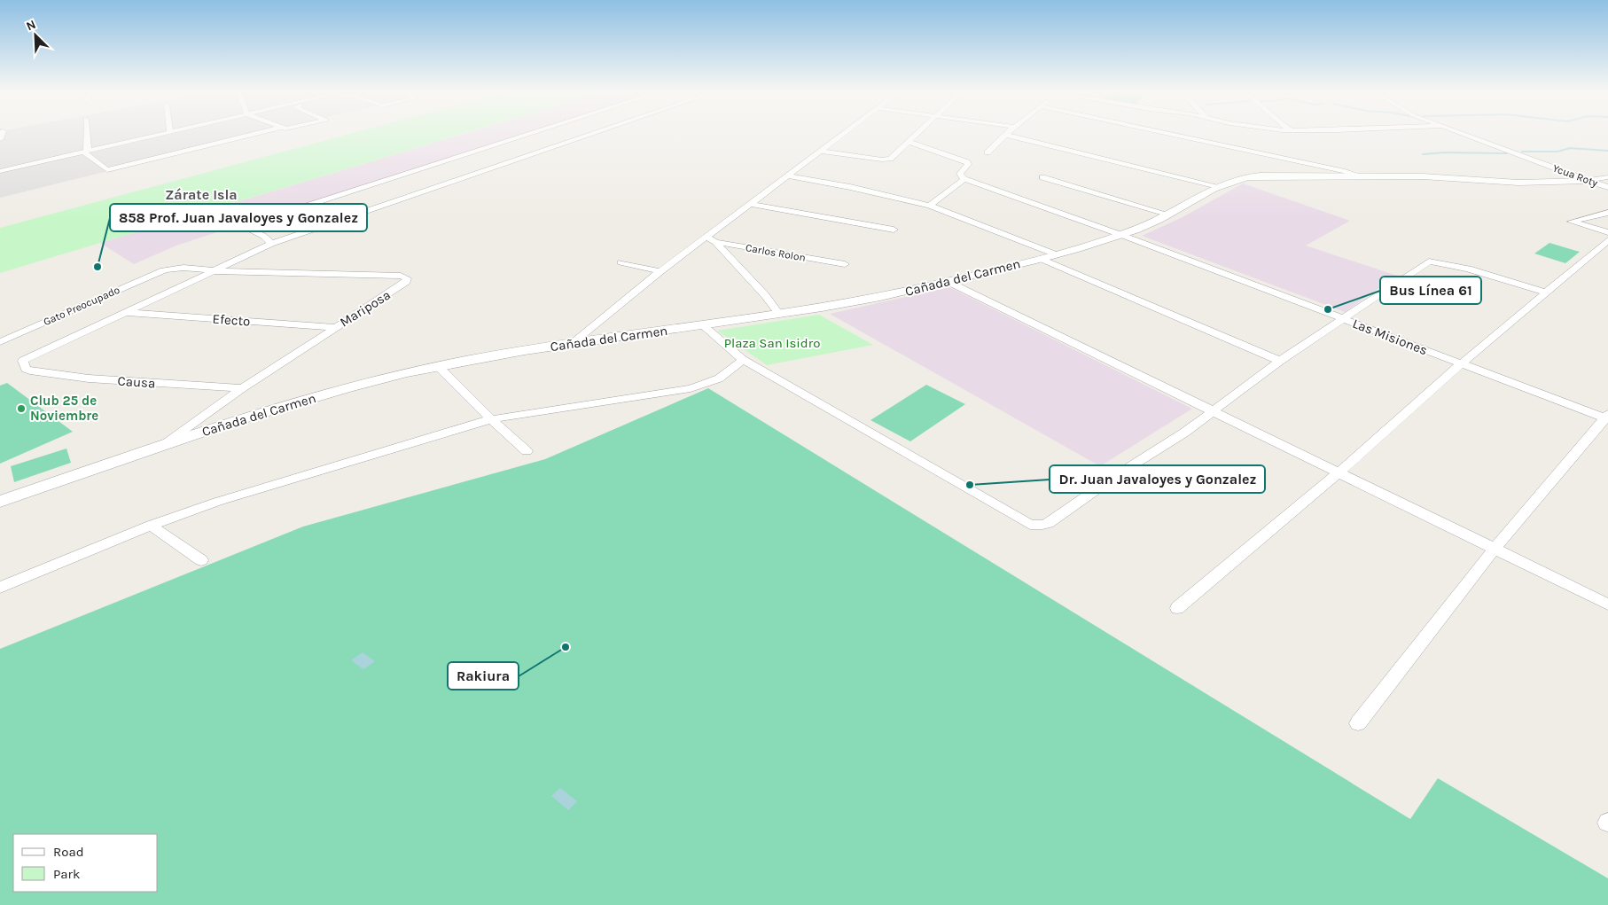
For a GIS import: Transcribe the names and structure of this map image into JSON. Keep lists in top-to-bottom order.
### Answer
{
  "streets": {
    "street": [
      "Ycua Roty",
      "Carlos Rolon",
      "Cañada del Carmen",
      "Gato Preocupado",
      "Mariposa",
      "Efecto",
      "Las Misiones",
      "Causa"
    ]
  },
  "crossings": [
    ["Ycua Roty", "Cañada del Carmen"],
    ["Cañada del Carmen", "Mariposa"],
    ["Cañada del Carmen", "Las Misiones"],
    ["Mariposa", "Efecto"],
    ["Mariposa", "Causa"],
    ["Efecto", "Causa"]
  ],
  "districts": ["Zárate Isla"],
  "parks": ["Plaza San Isidro"],
  "places": [
    "858 Prof. Juan Javaloyes y Gonzalez",
    "Bus Línea 61",
    "Club 25 de Noviembre",
    "Dr. Juan Javaloyes y Gonzalez",
    "Rakiura"
  ],
  "legend": ["Road", "Park"],
  "north": "top left"
}
